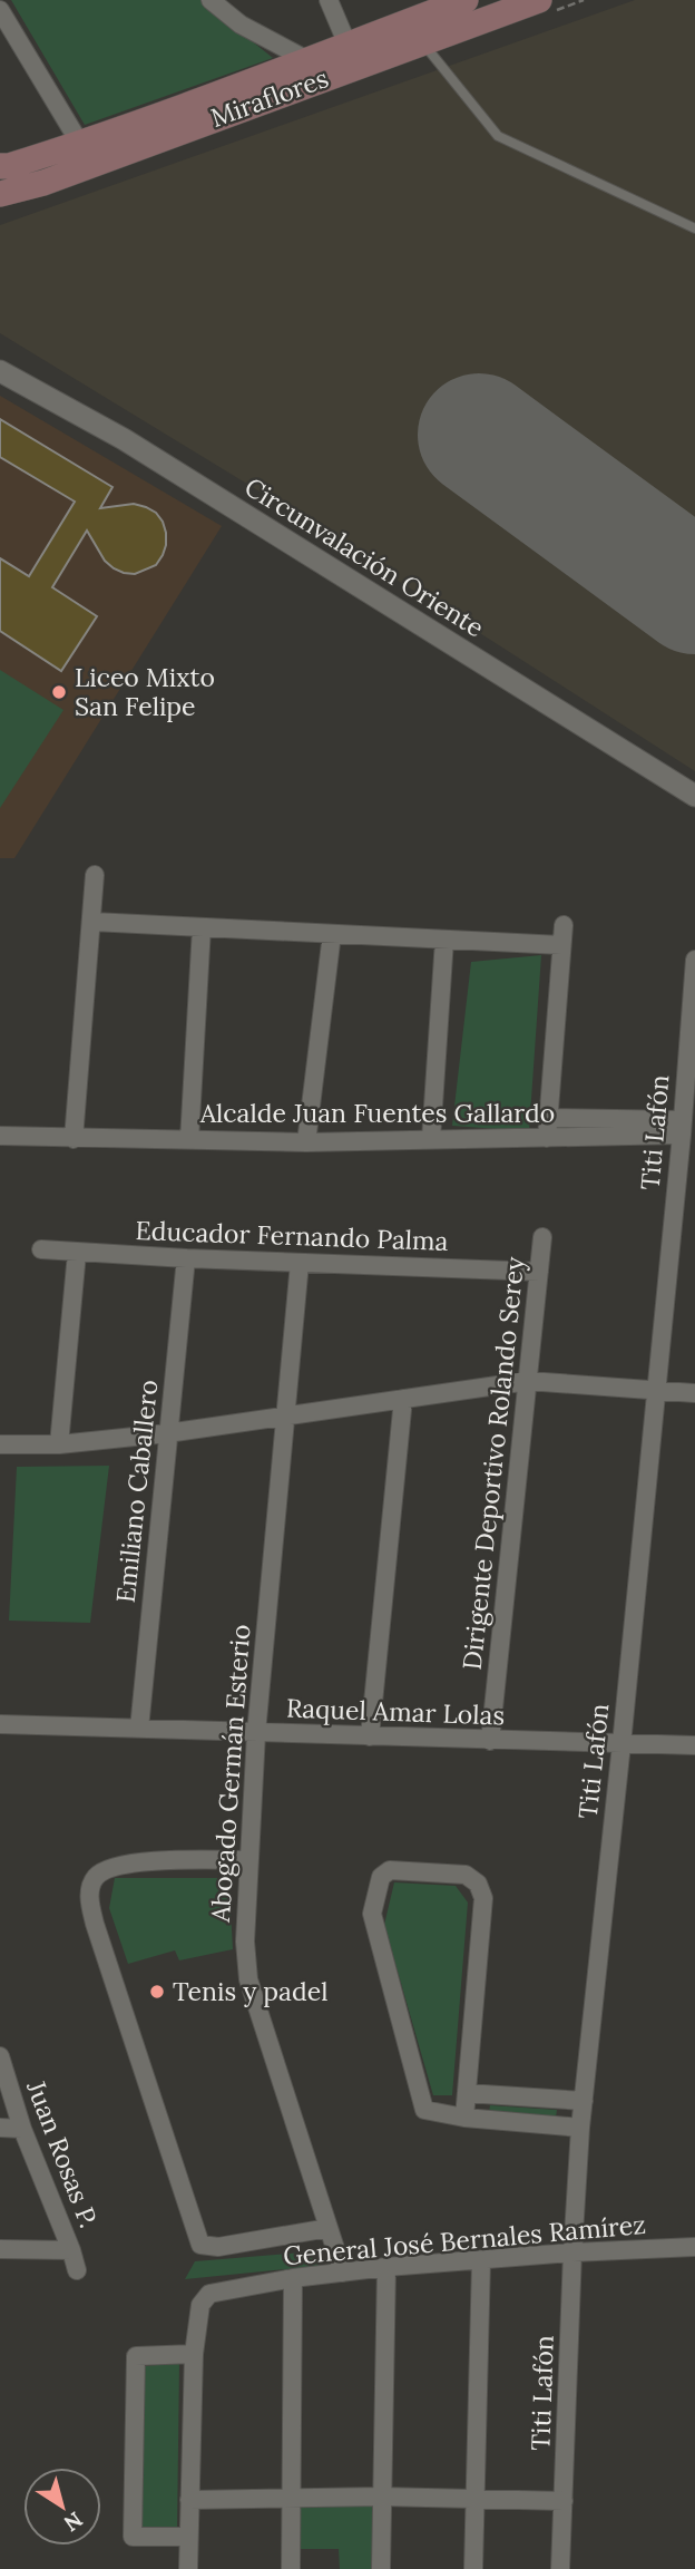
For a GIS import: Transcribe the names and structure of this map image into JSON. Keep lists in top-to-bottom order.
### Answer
{
  "streets": {
    "main road": ["Miraflores"],
    "street": [
      "Circunvalación Oriente",
      "Alcalde Juan Fuentes Gallardo",
      "Titi Lafón",
      "Educador Fernando Palma",
      "Dirigente Deportivo Rolando Serey",
      "Emiliano Caballero",
      "Raquel Amar Lolas",
      "Abogado Germán Esterio",
      "Juan Rosas P.",
      "General José Bernales Ramírez"
    ]
  },
  "crossings": [
    ["Alcalde Juan Fuentes Gallardo", "Titi Lafón"],
    ["Titi Lafón", "Raquel Amar Lolas"],
    ["Titi Lafón", "General José Bernales Ramírez"],
    ["Educador Fernando Palma", "Dirigente Deportivo Rolando Serey"],
    ["Educador Fernando Palma", "Emiliano Caballero"],
    ["Educador Fernando Palma", "Abogado Germán Esterio"],
    ["Dirigente Deportivo Rolando Serey", "Raquel Amar Lolas"],
    ["Emiliano Caballero", "Raquel Amar Lolas"],
    ["Raquel Amar Lolas", "Abogado Germán Esterio"],
    ["Abogado Germán Esterio", "General José Bernales Ramírez"]
  ],
  "places": ["Liceo Mixto San Felipe", "Tenis y padel"],
  "north": "bottom right"
}
